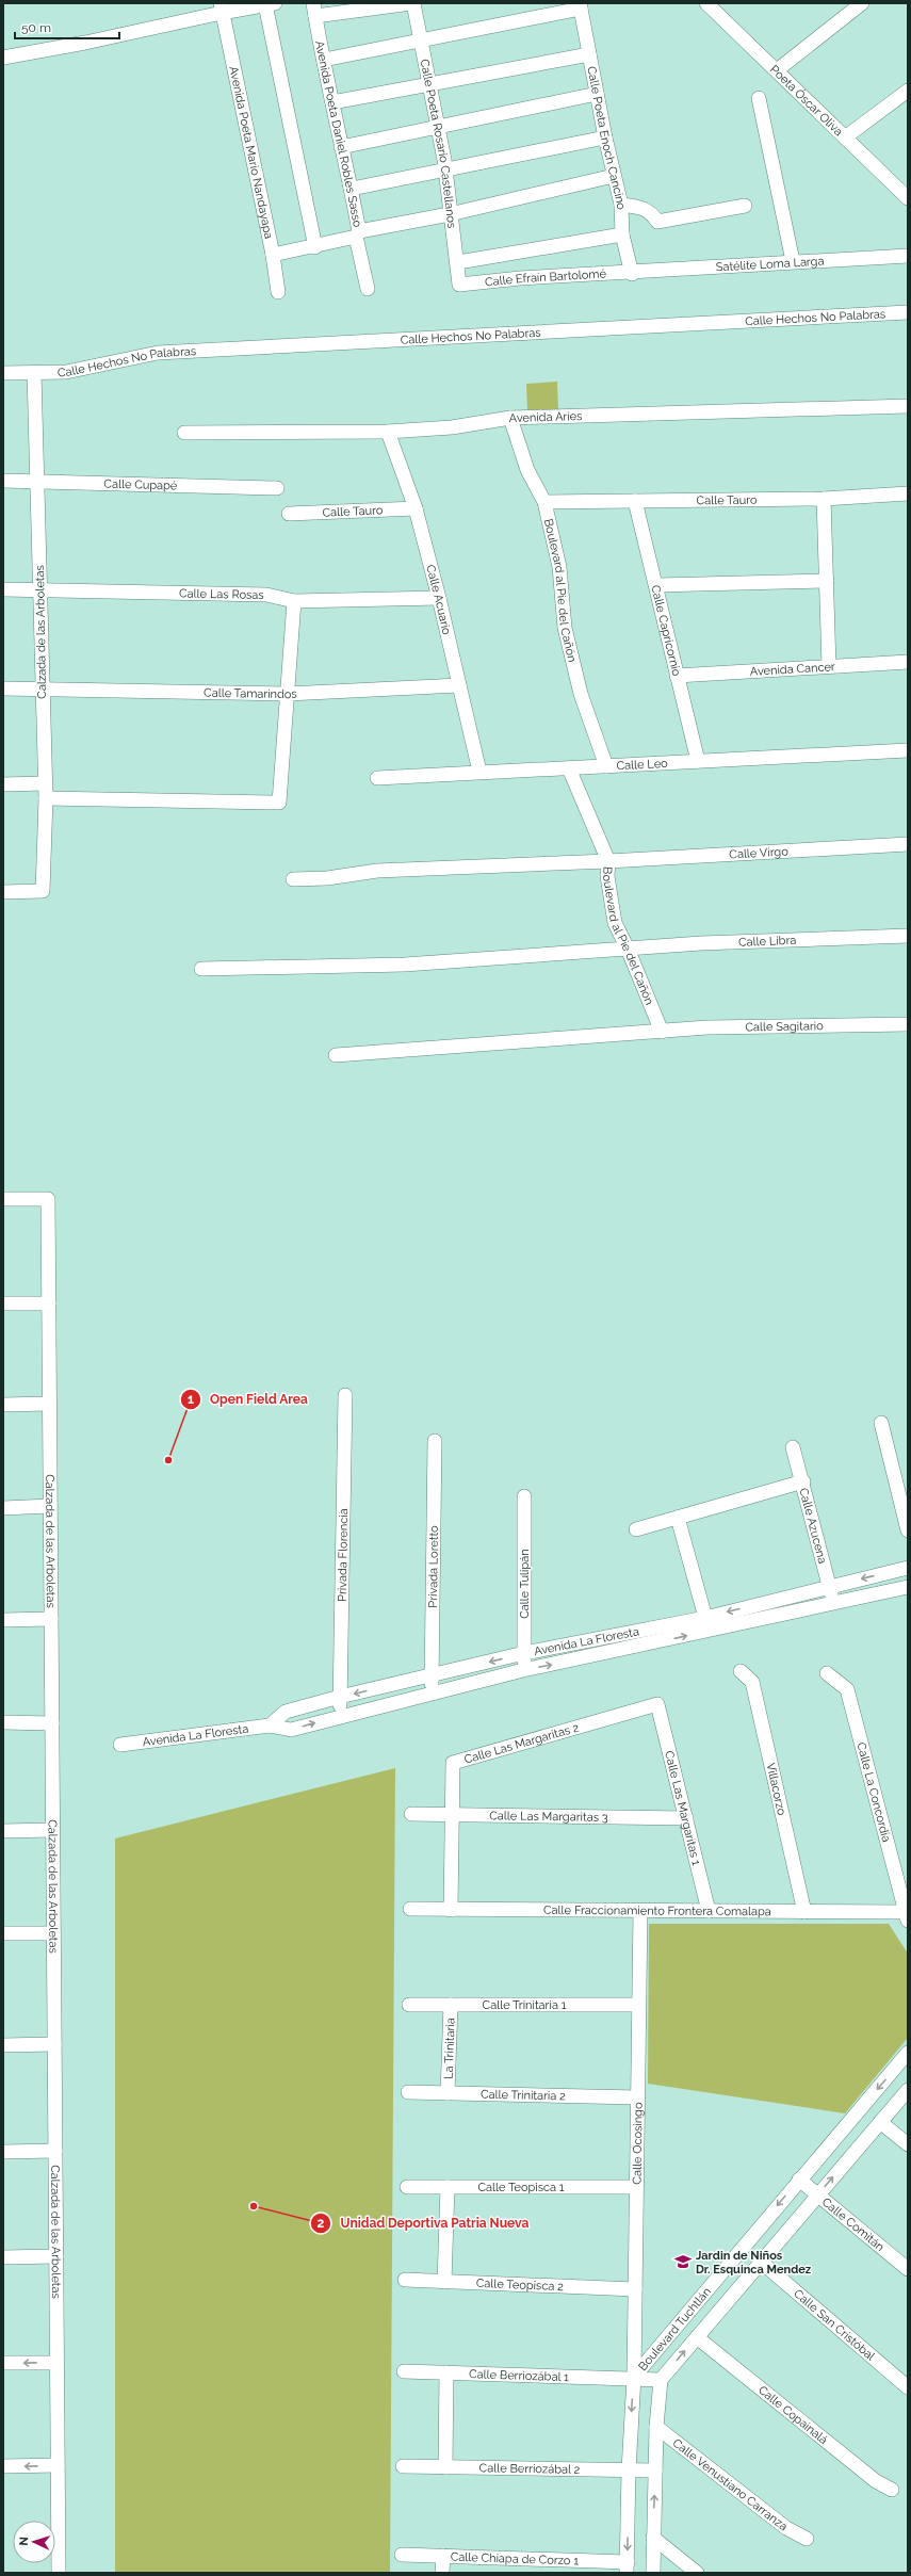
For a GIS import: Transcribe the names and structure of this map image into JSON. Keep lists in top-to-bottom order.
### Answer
{
  "streets": {
    "street": [
      "Poeta Óscar Oliva",
      "Avenida Poeta Daniel Robles Sasso",
      "Calle Poeta Enoch Cancino",
      "Calle Poeta Rosario Castellanos",
      "Avenida Poeta Mario Nandayapa",
      "Satélite Loma Larga",
      "Calle Efraín Bartolomé",
      "Calle Hechos No Palabras",
      "Avenida Aries",
      "Calle Cupapé",
      "Calle Tauro",
      "Boulevard al Pie del Cañón",
      "Calle Las Rosas",
      "Calle Acuario",
      "Calle Capricornio",
      "Calzada de las Arboletas",
      "Avenida Cancer",
      "Calle Tamarindos",
      "Calle Leo",
      "Calle Virgo",
      "Calle Libra",
      "Calle Sagitario",
      "Calle Azucena",
      "Privada Florencia",
      "Privada Loretto",
      "Calle Tulipán",
      "Avenida La Floresta",
      "Calle Las Margaritas 2",
      "Villacorzo",
      "Calle La Concordia",
      "Calle Las Margaritas 1",
      "Calle Las Margaritas 3",
      "Calle Fraccionamiento Frontera Comalapa",
      "Calle Trinitaria 1",
      "La Trinitaria",
      "Calle Trinitaria 2",
      "Calle Ocosingo",
      "Calle Teopisca 1",
      "Calle Comitán",
      "Calle Teopisca 2",
      "Calle San Cristóbal",
      "Boulevard Tuchtlán",
      "Calle Berriozábal 1",
      "Calle Copainalá",
      "Calle Berriozábal 2",
      "Calle Venustiano Carranza",
      "Calle Chiapa de Corzo 1"
    ]
  },
  "crossings": [
    ["Calle Poeta Enoch Cancino", "Satélite Loma Larga"],
    ["Calle Poeta Enoch Cancino", "Calle Efraín Bartolomé"],
    ["Calle Poeta Rosario Castellanos", "Calle Efraín Bartolomé"],
    ["Satélite Loma Larga", "Calle Efraín Bartolomé"],
    ["Calle Hechos No Palabras", "Calzada de las Arboletas"],
    ["Avenida Aries", "Boulevard al Pie del Cañón"],
    ["Avenida Aries", "Calle Acuario"],
    ["Calle Cupapé", "Calzada de las Arboletas"],
    ["Calle Tauro", "Boulevard al Pie del Cañón"],
    ["Calle Tauro", "Calle Acuario"],
    ["Calle Tauro", "Calle Capricornio"],
    ["Boulevard al Pie del Cañón", "Calle Leo"],
    ["Boulevard al Pie del Cañón", "Calle Virgo"],
    ["Boulevard al Pie del Cañón", "Calle Libra"],
    ["Boulevard al Pie del Cañón", "Calle Sagitario"],
    ["Calle Las Rosas", "Calle Acuario"],
    ["Calle Las Rosas", "Calzada de las Arboletas"],
    ["Calle Acuario", "Calle Tamarindos"],
    ["Calle Acuario", "Calle Leo"],
    ["Calle Capricornio", "Avenida Cancer"],
    ["Calle Capricornio", "Calle Leo"],
    ["Calzada de las Arboletas", "Calle Tamarindos"],
    ["Calle Azucena", "Avenida La Floresta"],
    ["Privada Florencia", "Avenida La Floresta"],
    ["Privada Loretto", "Avenida La Floresta"],
    ["Calle Tulipán", "Avenida La Floresta"],
    ["Calle Las Margaritas 2", "Calle Las Margaritas 1"],
    ["Calle Las Margaritas 2", "Calle Las Margaritas 3"],
    ["Calle Las Margaritas 2", "Calle Fraccionamiento Frontera Comalapa"],
    ["Villacorzo", "Calle Fraccionamiento Frontera Comalapa"],
    ["Calle La Concordia", "Calle Fraccionamiento Frontera Comalapa"],
    ["Calle Las Margaritas 1", "Calle Las Margaritas 3"],
    ["Calle Las Margaritas 1", "Calle Fraccionamiento Frontera Comalapa"],
    ["Calle Fraccionamiento Frontera Comalapa", "Calle Ocosingo"],
    ["Calle Trinitaria 1", "La Trinitaria"],
    ["Calle Trinitaria 1", "Calle Ocosingo"],
    ["La Trinitaria", "Calle Trinitaria 2"],
    ["Calle Trinitaria 2", "Calle Ocosingo"],
    ["Calle Ocosingo", "Calle Teopisca 1"],
    ["Calle Ocosingo", "Calle Teopisca 2"],
    ["Calle Ocosingo", "Boulevard Tuchtlán"],
    ["Calle Ocosingo", "Calle Berriozábal 1"],
    ["Calle Comitán", "Boulevard Tuchtlán"],
    ["Calle San Cristóbal", "Boulevard Tuchtlán"],
    ["Boulevard Tuchtlán", "Calle Berriozábal 1"],
    ["Boulevard Tuchtlán", "Calle Copainalá"],
    ["Boulevard Tuchtlán", "Calle Berriozábal 2"],
    ["Boulevard Tuchtlán", "Calle Venustiano Carranza"],
    ["Boulevard Tuchtlán", "Calle Chiapa de Corzo 1"]
  ],
  "places": {
    "other": ["Open Field Area", "Unidad Deportiva Patria Nueva"],
    "school or university": ["Jardin de Niños Dr. Esquinca Mendez"]
  },
  "scale_bar": "50 m",
  "north": "left"
}
